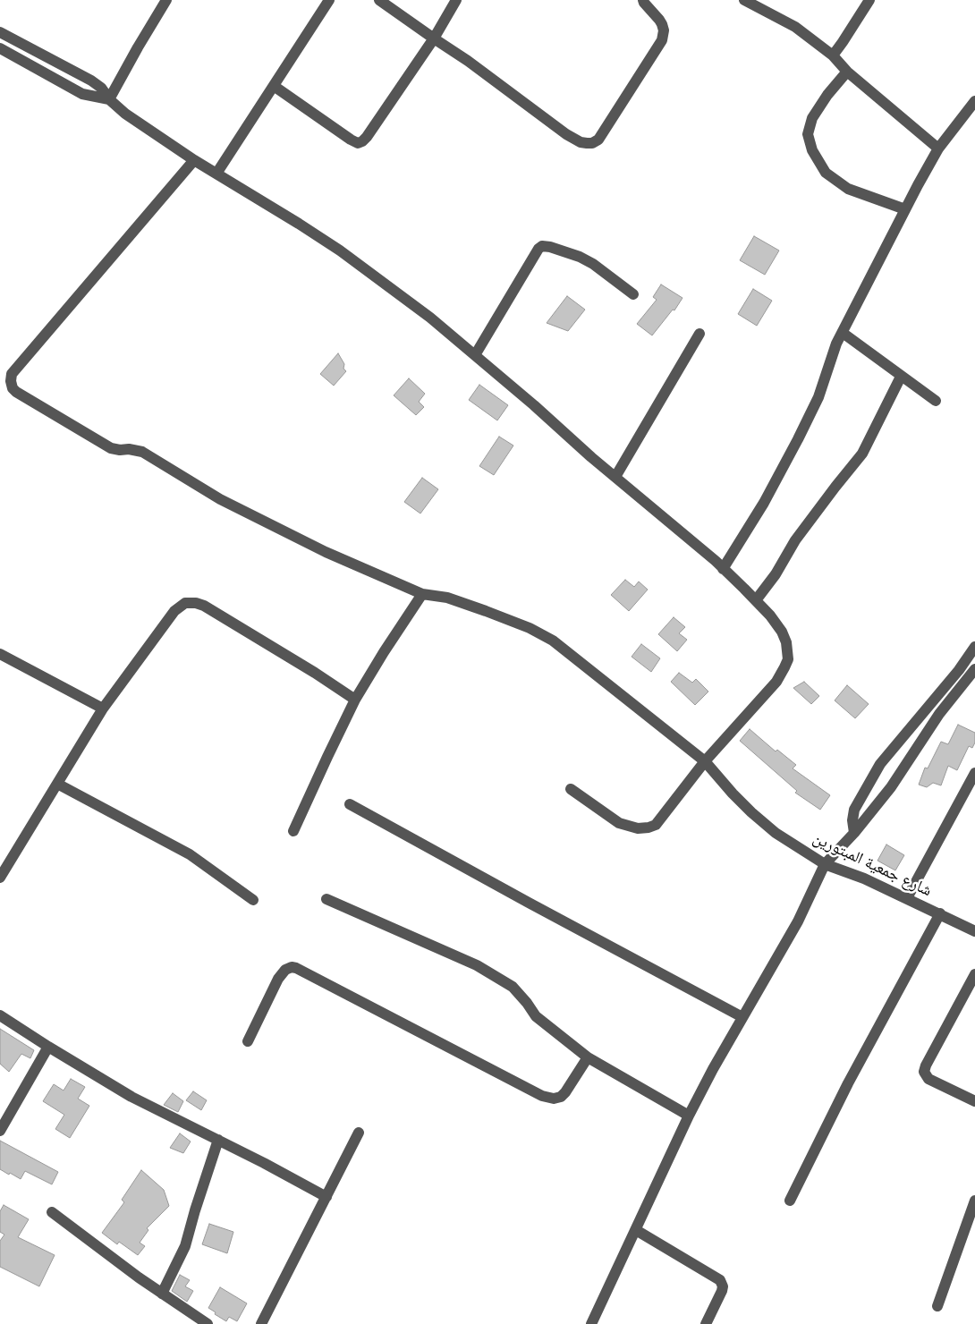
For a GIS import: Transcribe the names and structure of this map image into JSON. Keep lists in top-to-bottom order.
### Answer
{
  "streets": {
    "street": ["شارع جمعية المبتورين"]
  }
}
